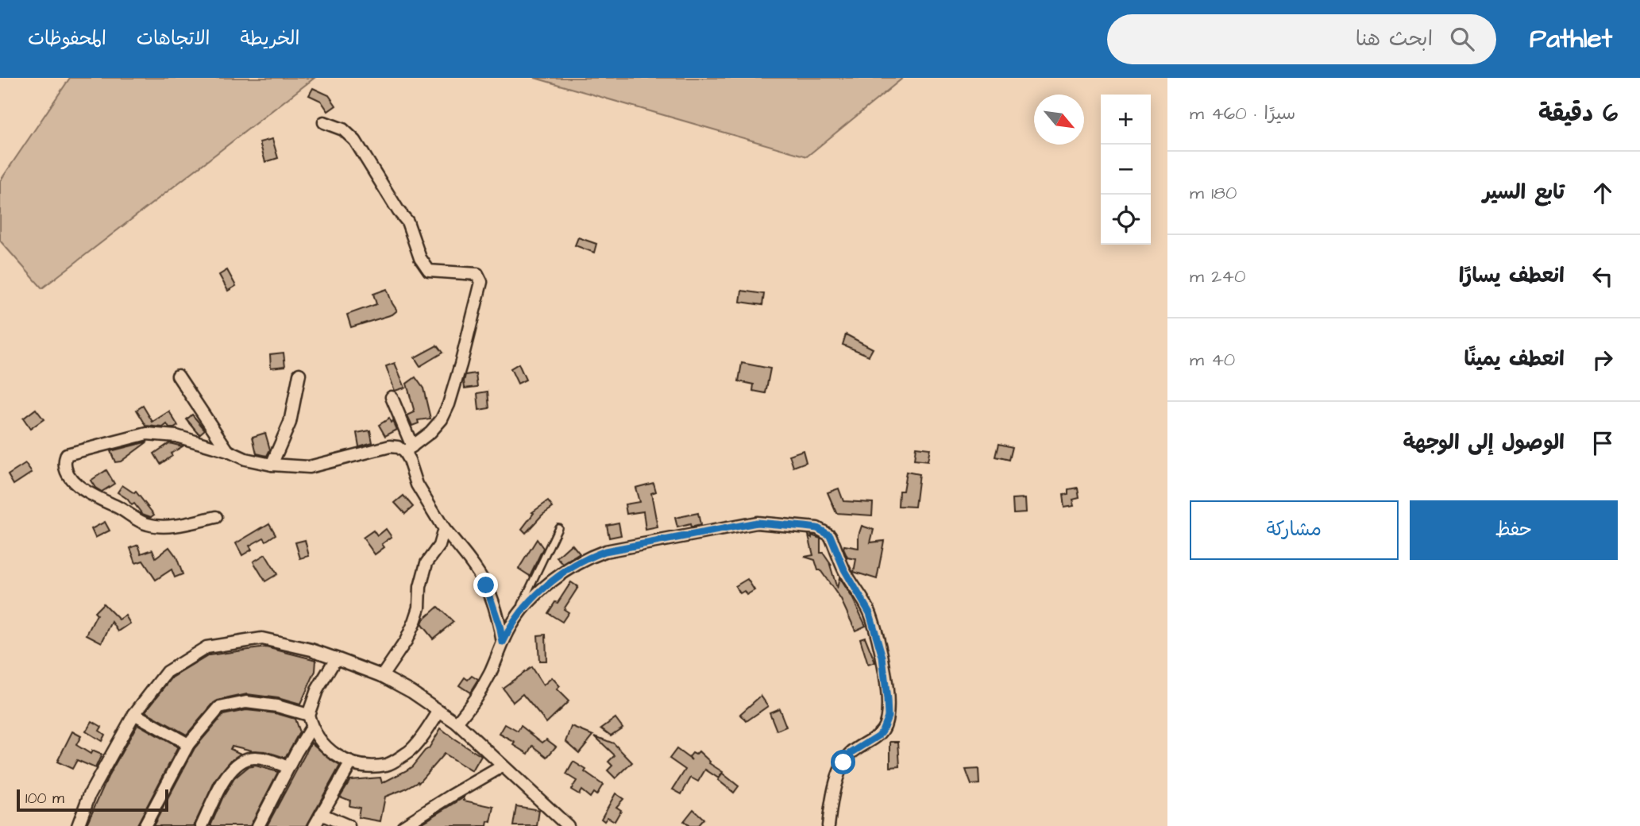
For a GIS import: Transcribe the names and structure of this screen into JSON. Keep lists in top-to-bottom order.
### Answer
{
  "scale_bar": "100 m",
  "north": "bottom right",
  "page": {
    "header": "Pathlet",
    "search": "ابحث هنا",
    "nav": ["الخريطة", "الاتجاهات", "المحفوظات"],
    "heading": ["6 دقيقة", "سيرًا · 460 m"],
    "map_buttons": ["+", "−"],
    "list": [
      ["تابع السير", "180 m"],
      ["انعطف يسارًا", "240 m"],
      ["انعطف يمينًا", "40 m"],
      "الوصول إلى الوجهة"
    ],
    "buttons": ["حفظ", "مشاركة"],
    "scale": "100 m"
  }
}
